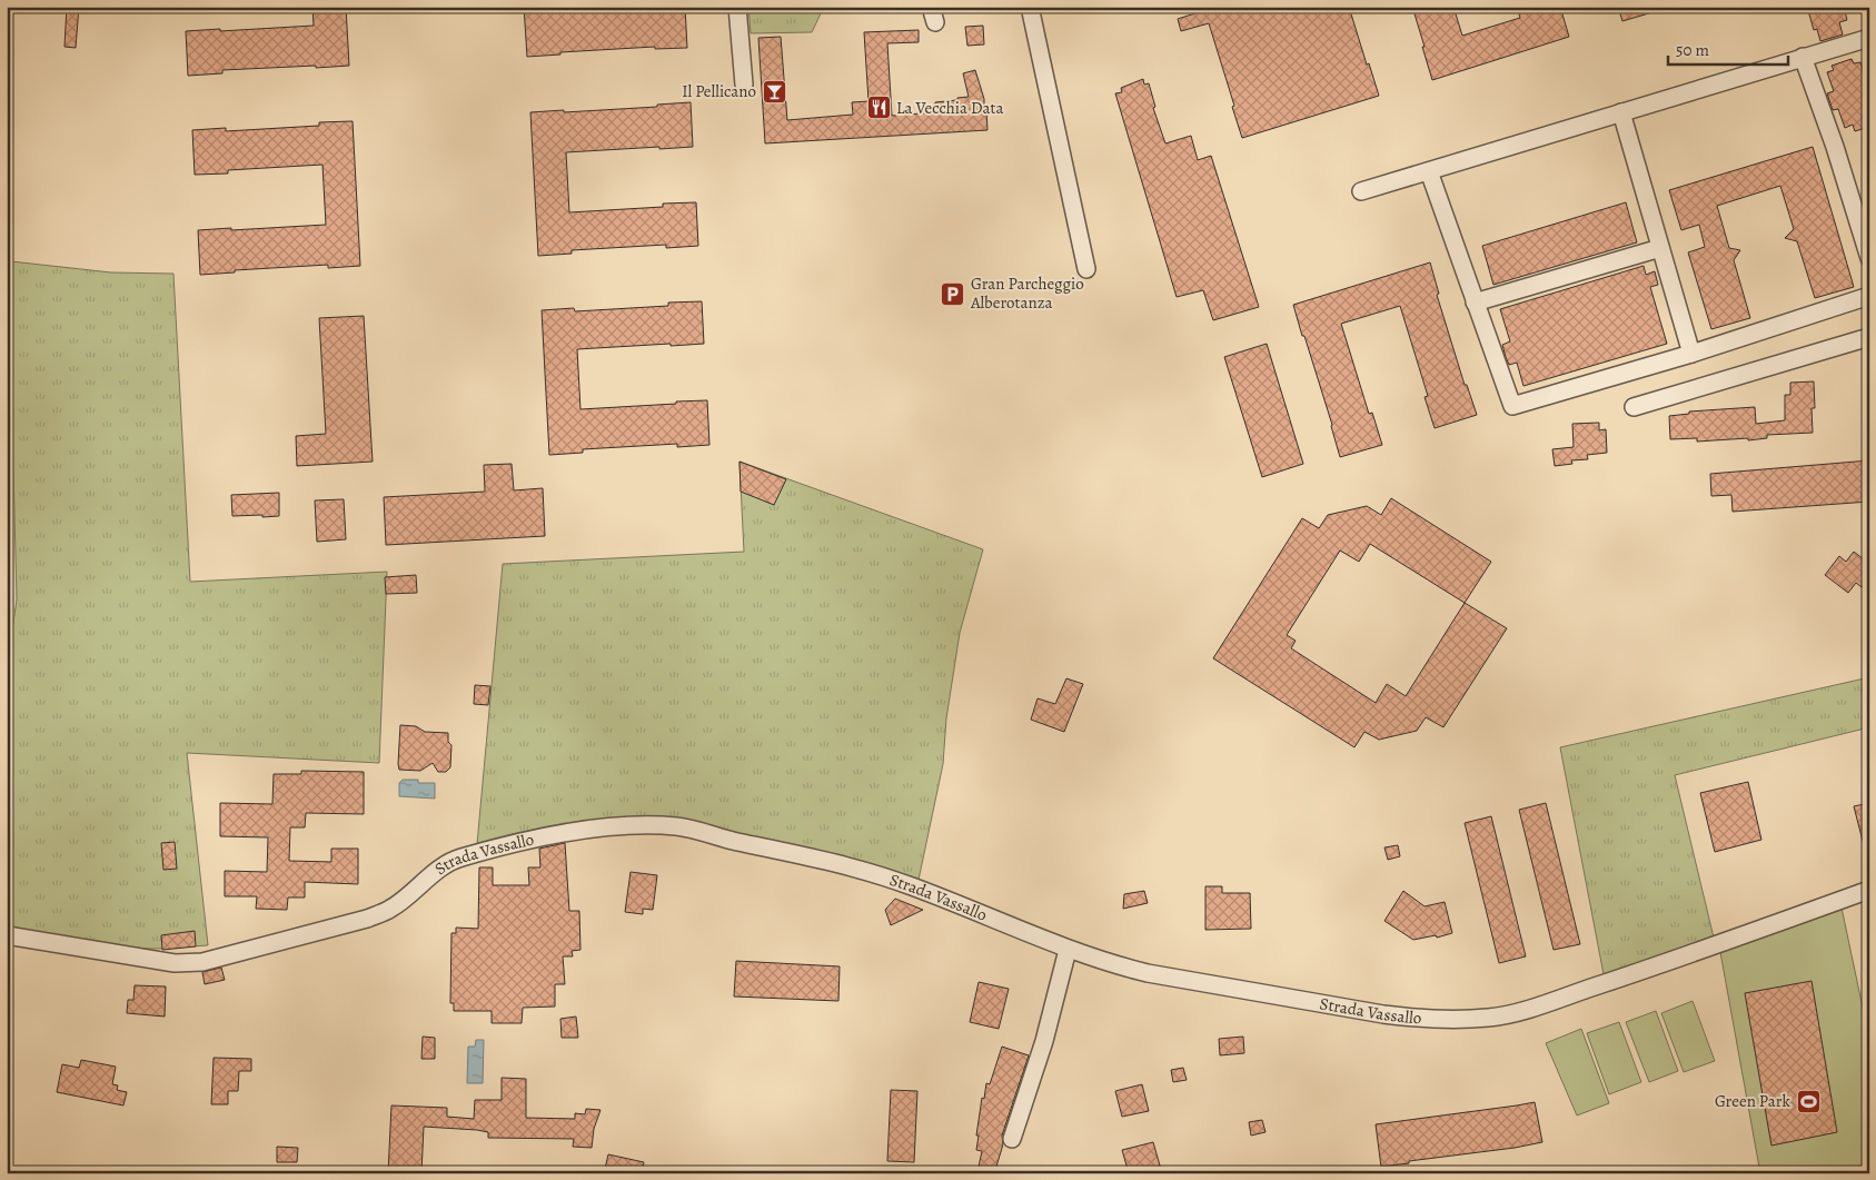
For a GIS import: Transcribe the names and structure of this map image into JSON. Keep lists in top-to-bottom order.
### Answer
{
  "streets": {
    "street": ["Strada Vassallo"]
  },
  "places": {
    "bar": ["Il Pellicano"],
    "restaurant": ["La Vecchia Data"],
    "parking": ["Gran Parcheggio Alberotanza"],
    "sports": ["Green Park"]
  },
  "scale_bar": "50 m"
}
